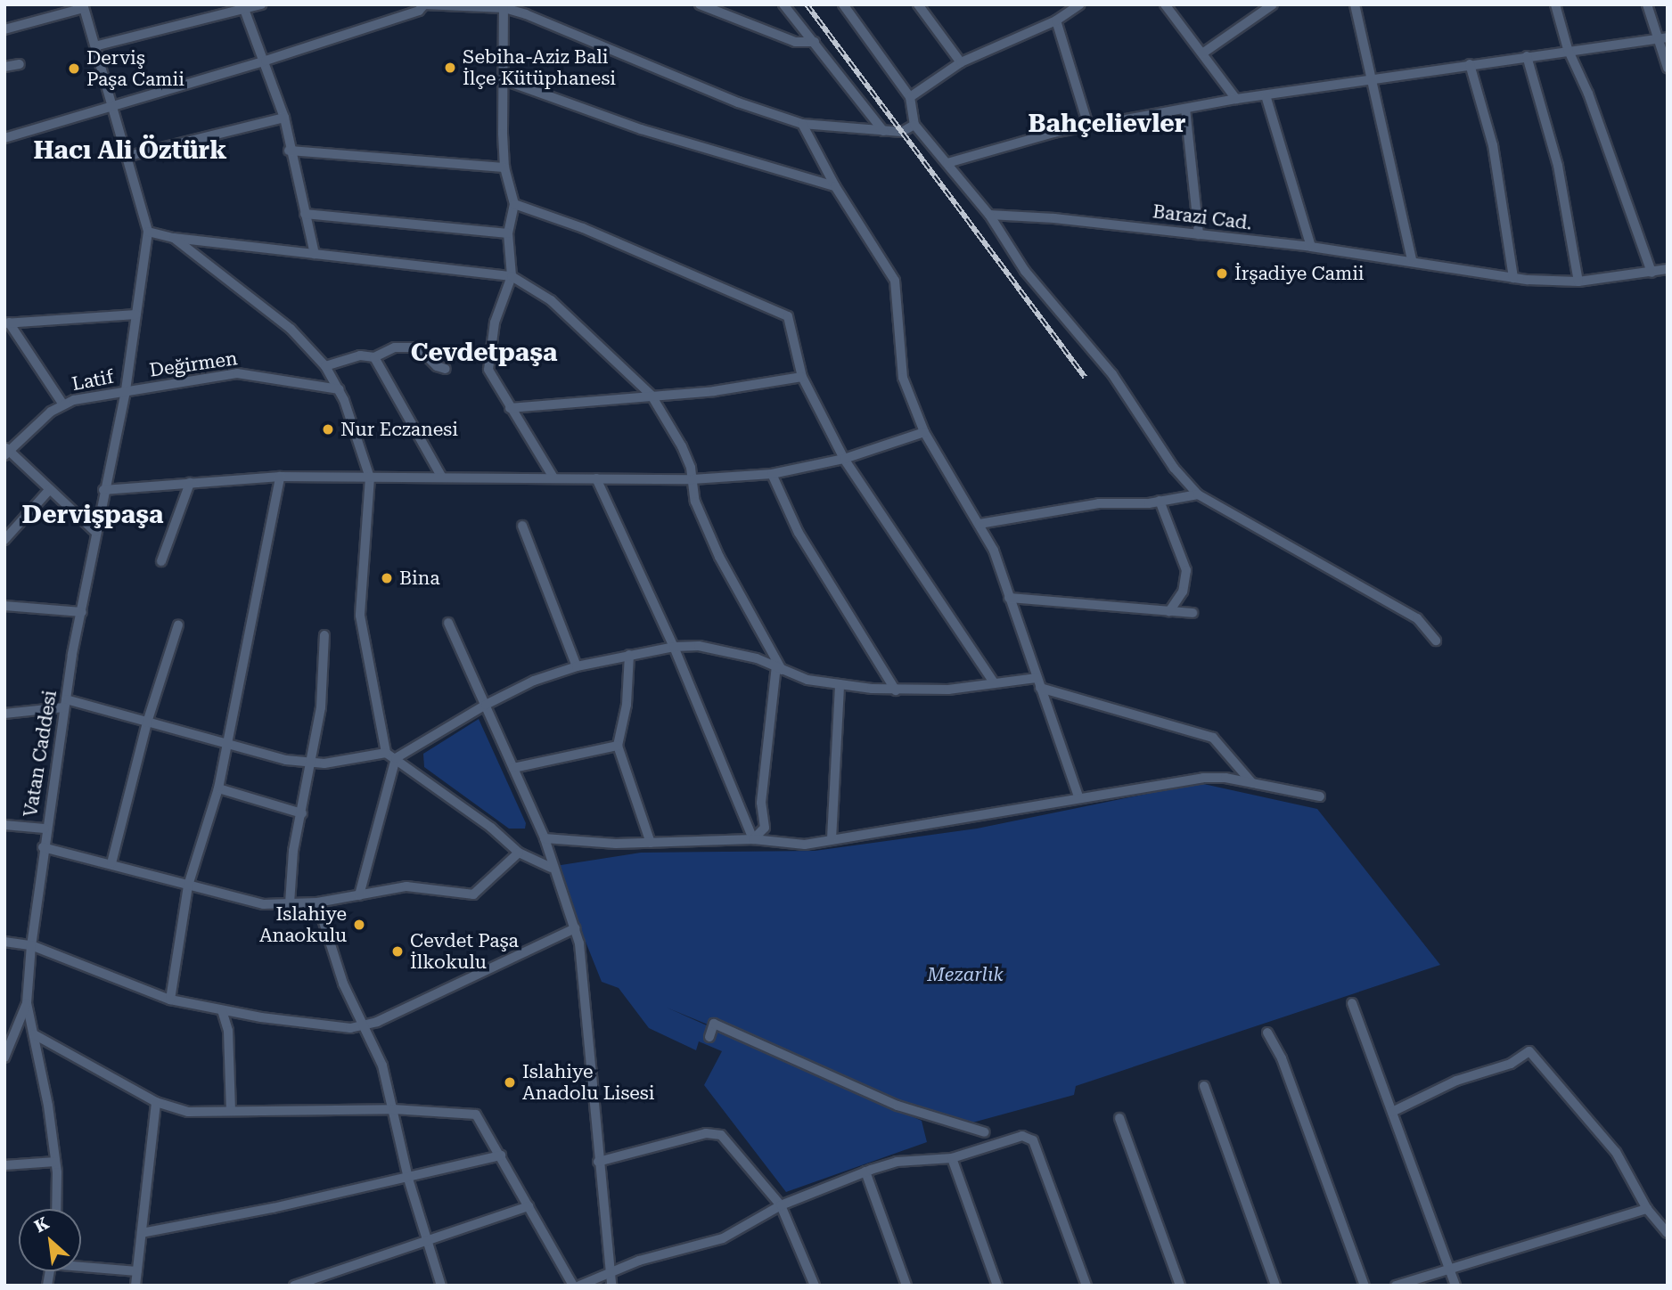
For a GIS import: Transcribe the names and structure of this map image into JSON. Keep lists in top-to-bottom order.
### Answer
{
  "streets": {
    "street": [
      "Barazi Cad.",
      "Değirmen",
      "Latif",
      "Vatan Caddesi"
    ]
  },
  "crossings": [
    ["Değirmen", "Latif"],
    ["Değirmen", "Vatan Caddesi"],
    ["Latif", "Vatan Caddesi"]
  ],
  "districts": [
    "Bahçelievler",
    "Hacı Ali Öztürk",
    "Cevdetpaşa",
    "Dervişpaşa"
  ],
  "parks": ["Mezarlık"],
  "places": [
    "Sebiha-Aziz Bali İlçe Kütüphanesi",
    "Derviş Paşa Camii",
    "İrşadiye Camii",
    "Nur Eczanesi",
    "Bina",
    "Islahiye Anaokulu",
    "Cevdet Paşa İlkokulu",
    "Islahiye Anadolu Lisesi"
  ],
  "north": "top left"
}
